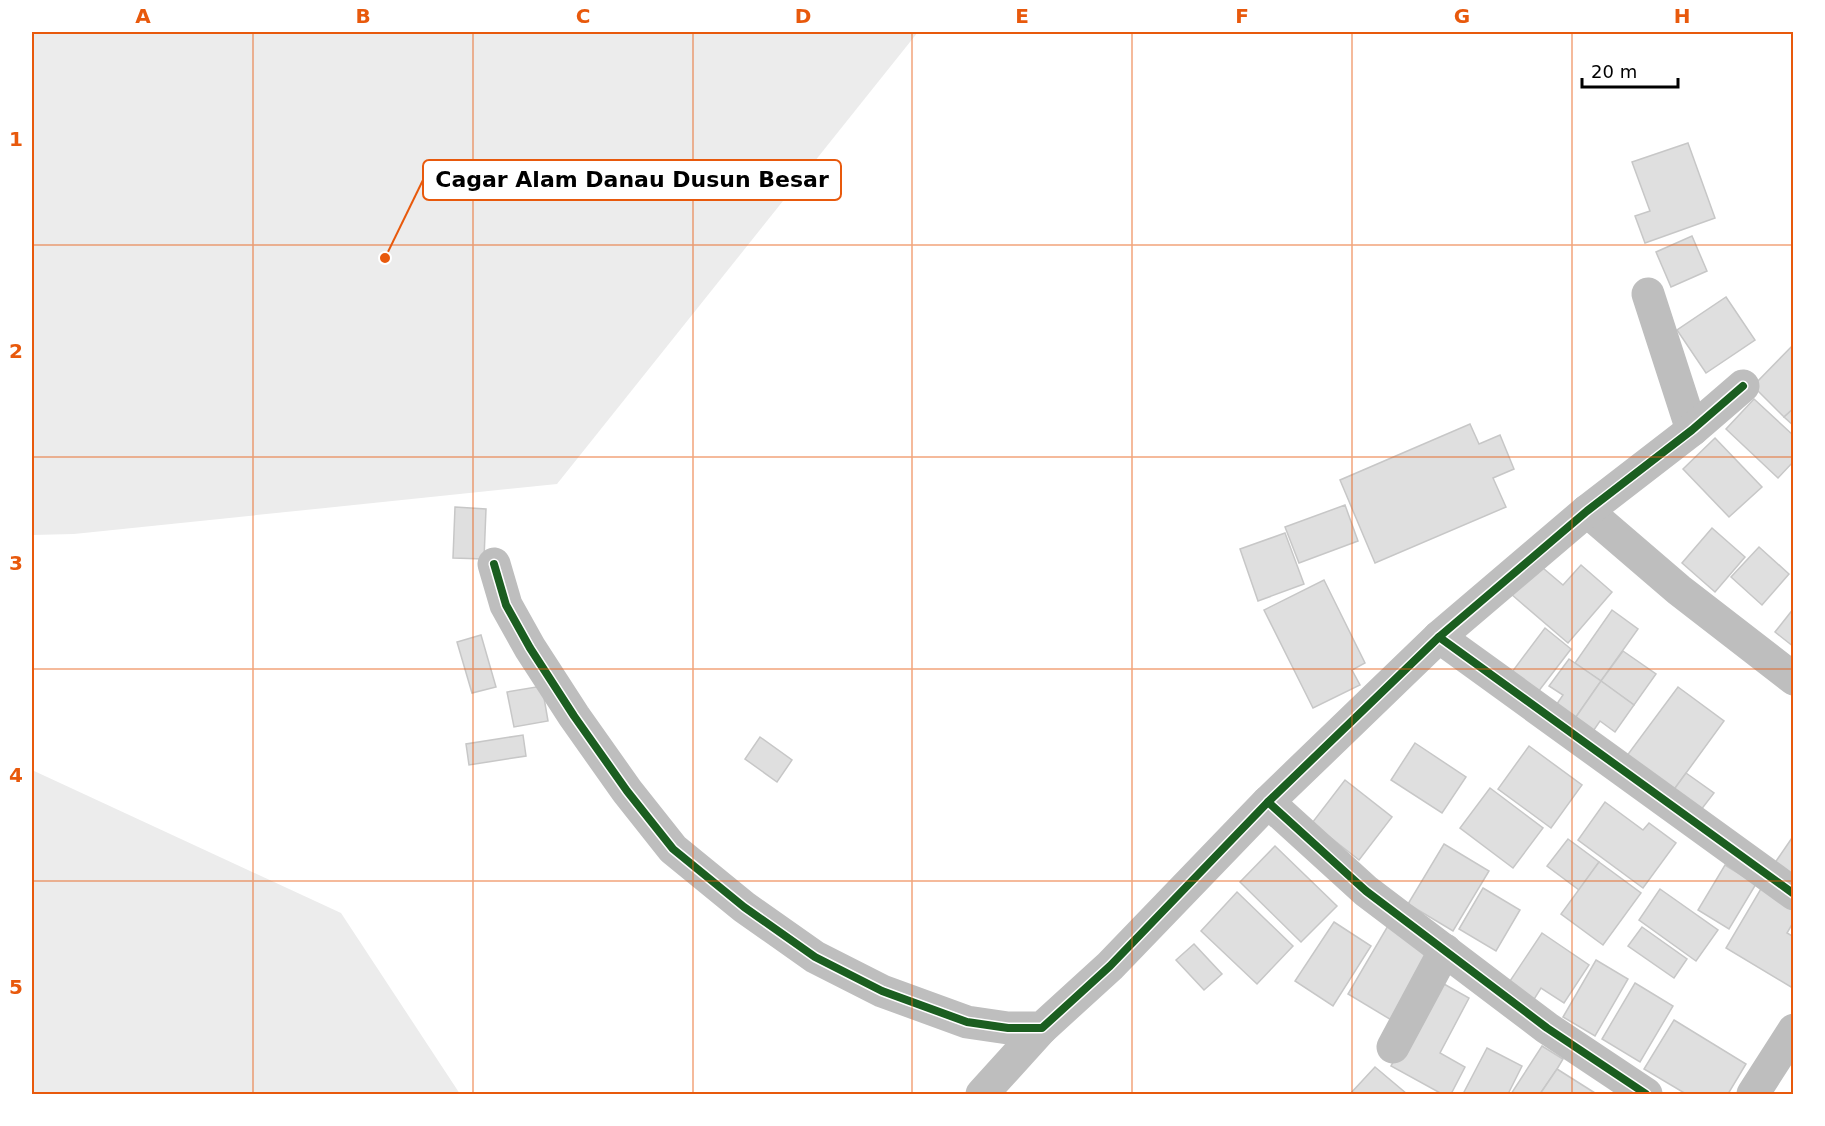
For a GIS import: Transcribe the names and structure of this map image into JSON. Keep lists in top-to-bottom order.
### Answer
{
  "places": ["Cagar Alam Danau Dusun Besar"],
  "scale_bar": "20 m",
  "grid": {
    "columns": [
      "A",
      "B",
      "C",
      "D",
      "E",
      "F",
      "G",
      "H"
    ],
    "rows": [
      "1",
      "2",
      "3",
      "4",
      "5"
    ]
  }
}
